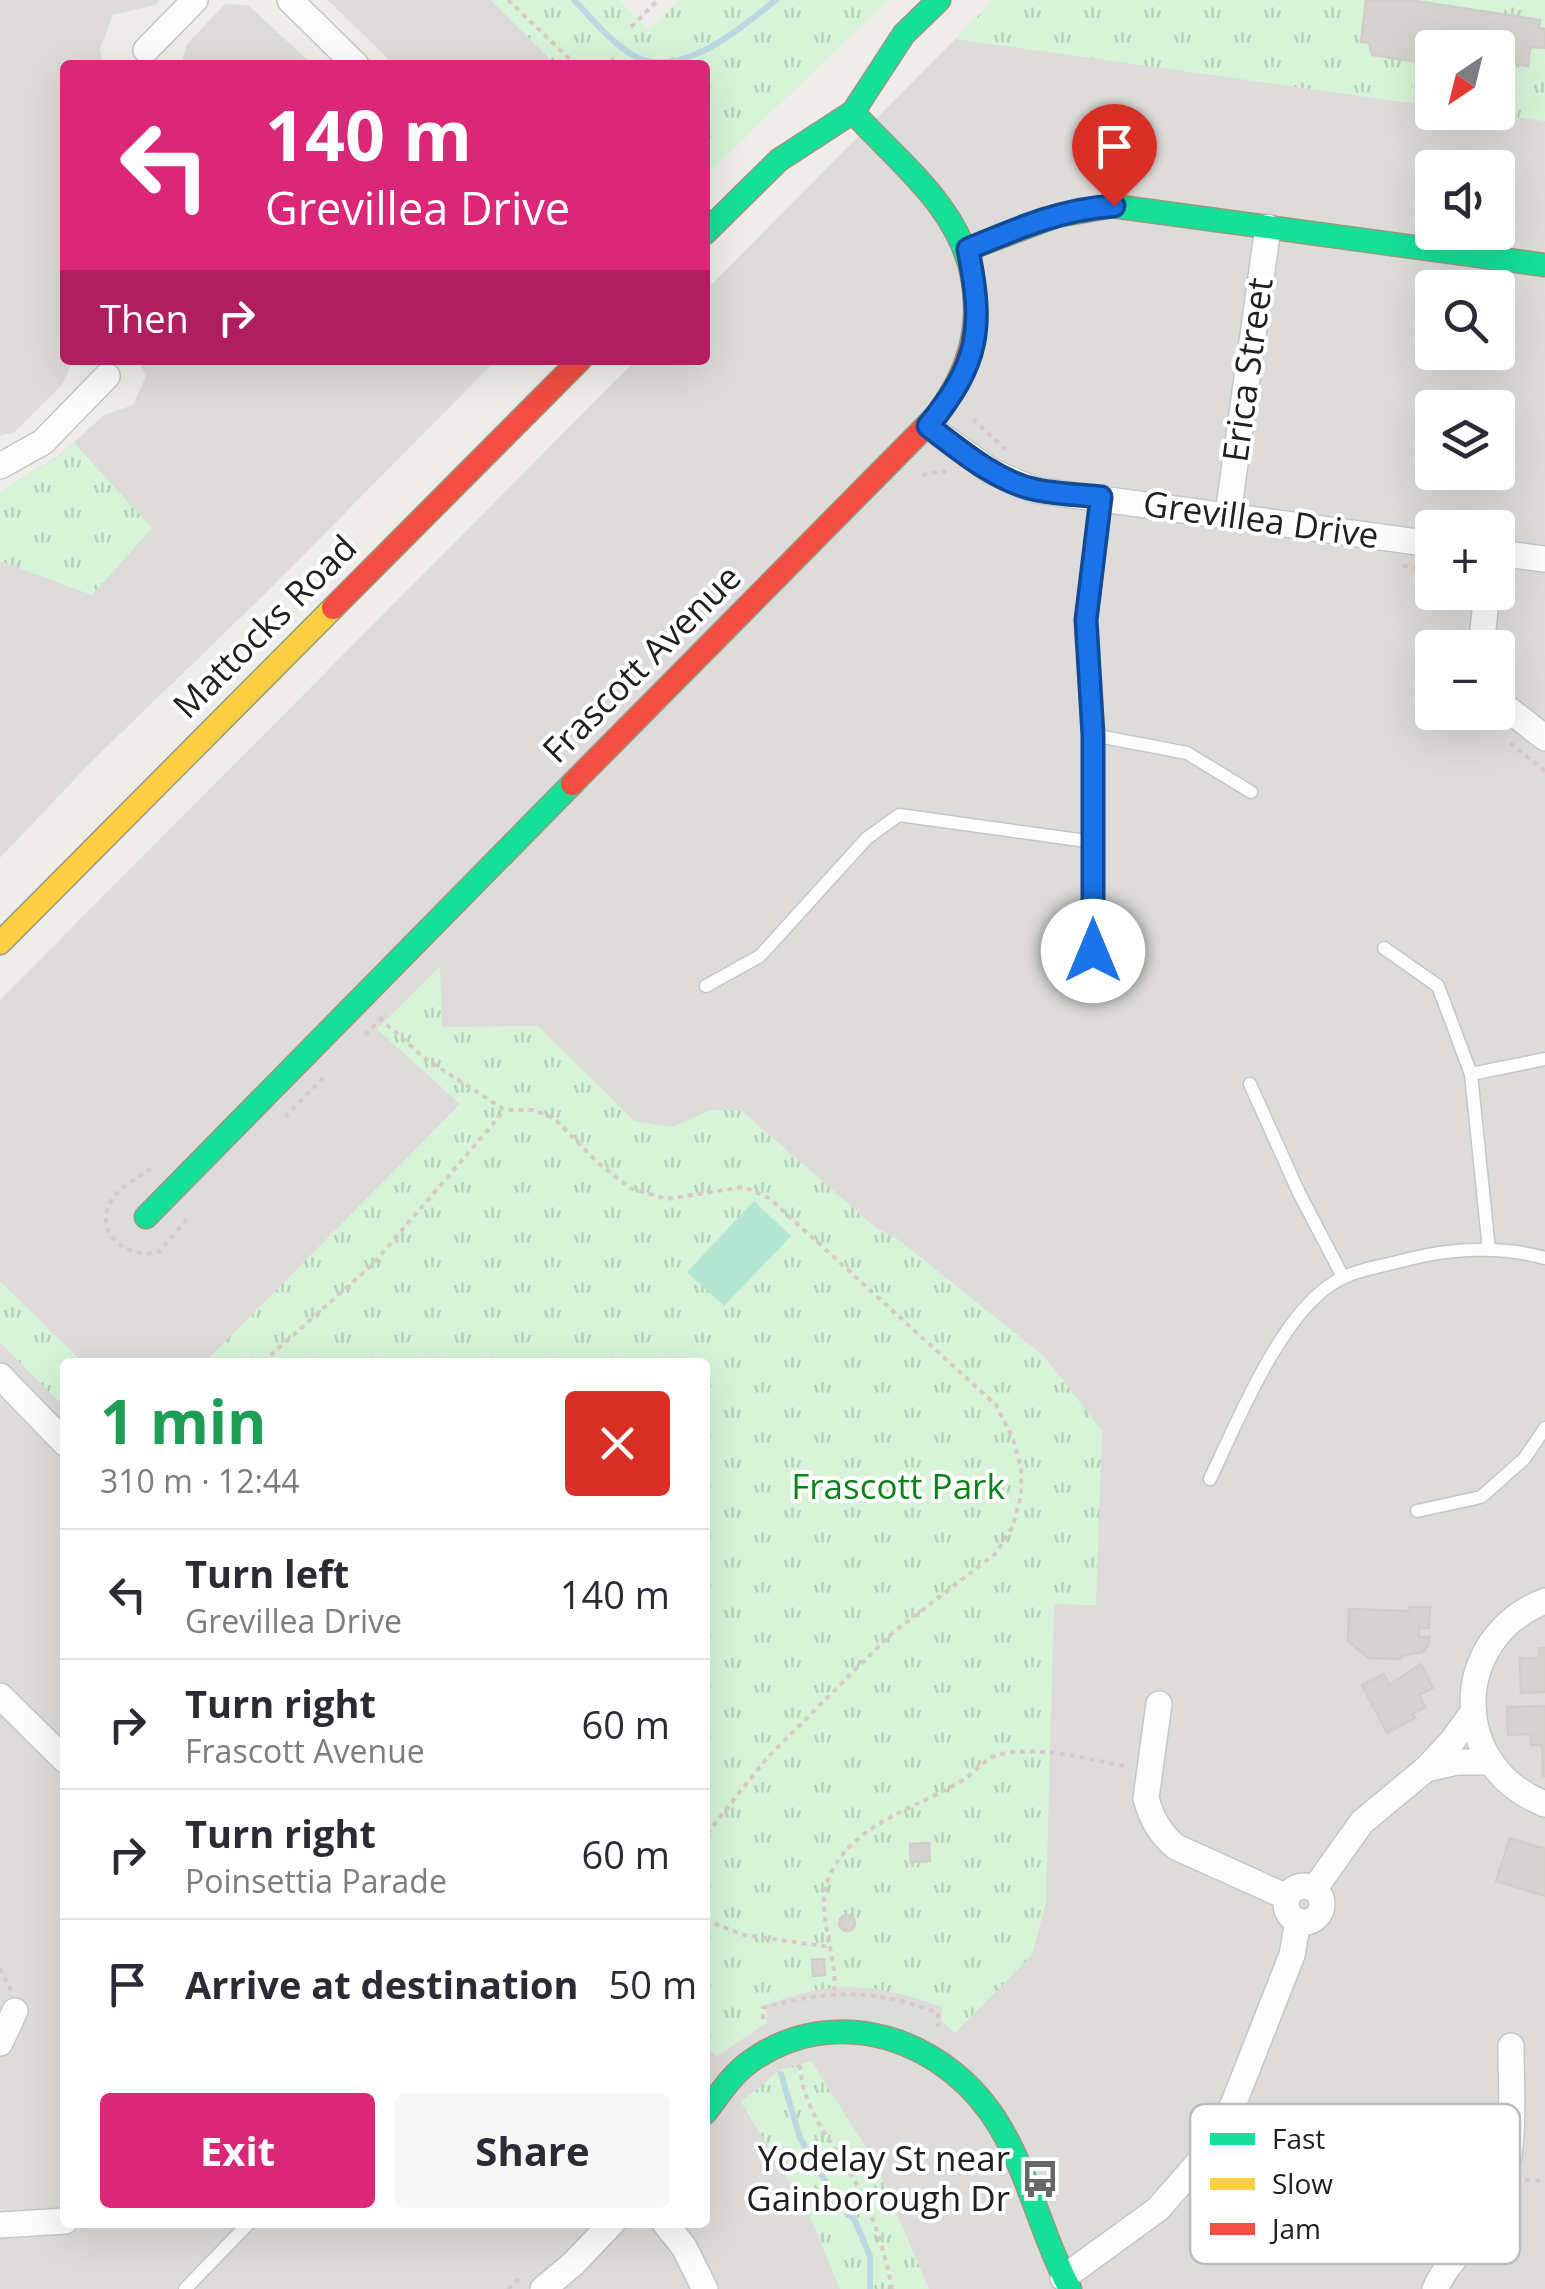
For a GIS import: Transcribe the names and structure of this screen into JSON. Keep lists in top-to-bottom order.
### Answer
{
  "streets": {
    "street": [
      "Erica Street",
      "Grevillea Drive",
      "Mattocks Road",
      "Frascott Avenue"
    ]
  },
  "crossings": [
    ["Erica Street", "Grevillea Drive"],
    ["Grevillea Drive", "Frascott Avenue"]
  ],
  "parks": ["Frascott Park"],
  "places": {
    "bus stop": ["Yodelay St near Gainborough Dr"]
  },
  "legend": ["Fast", "Slow", "Jam"],
  "north": "bottom left",
  "page": {
    "map_buttons": ["+", "−"],
    "turn": ["140 m", "Grevillea Drive"],
    "then": "Then",
    "heading": ["1 min", "310 m · 12:44"],
    "list": [
      {
        "name": "Turn left",
        "note": "Grevillea Drive",
        "value": "140 m"
      },
      {
        "name": "Turn right",
        "note": "Frascott Avenue",
        "value": "60 m"
      },
      {
        "name": "Turn right",
        "note": "Poinsettia Parade",
        "value": "60 m"
      },
      {
        "name": "Arrive at destination",
        "value": "50 m"
      }
    ],
    "buttons": ["Exit", "Share"]
  }
}
